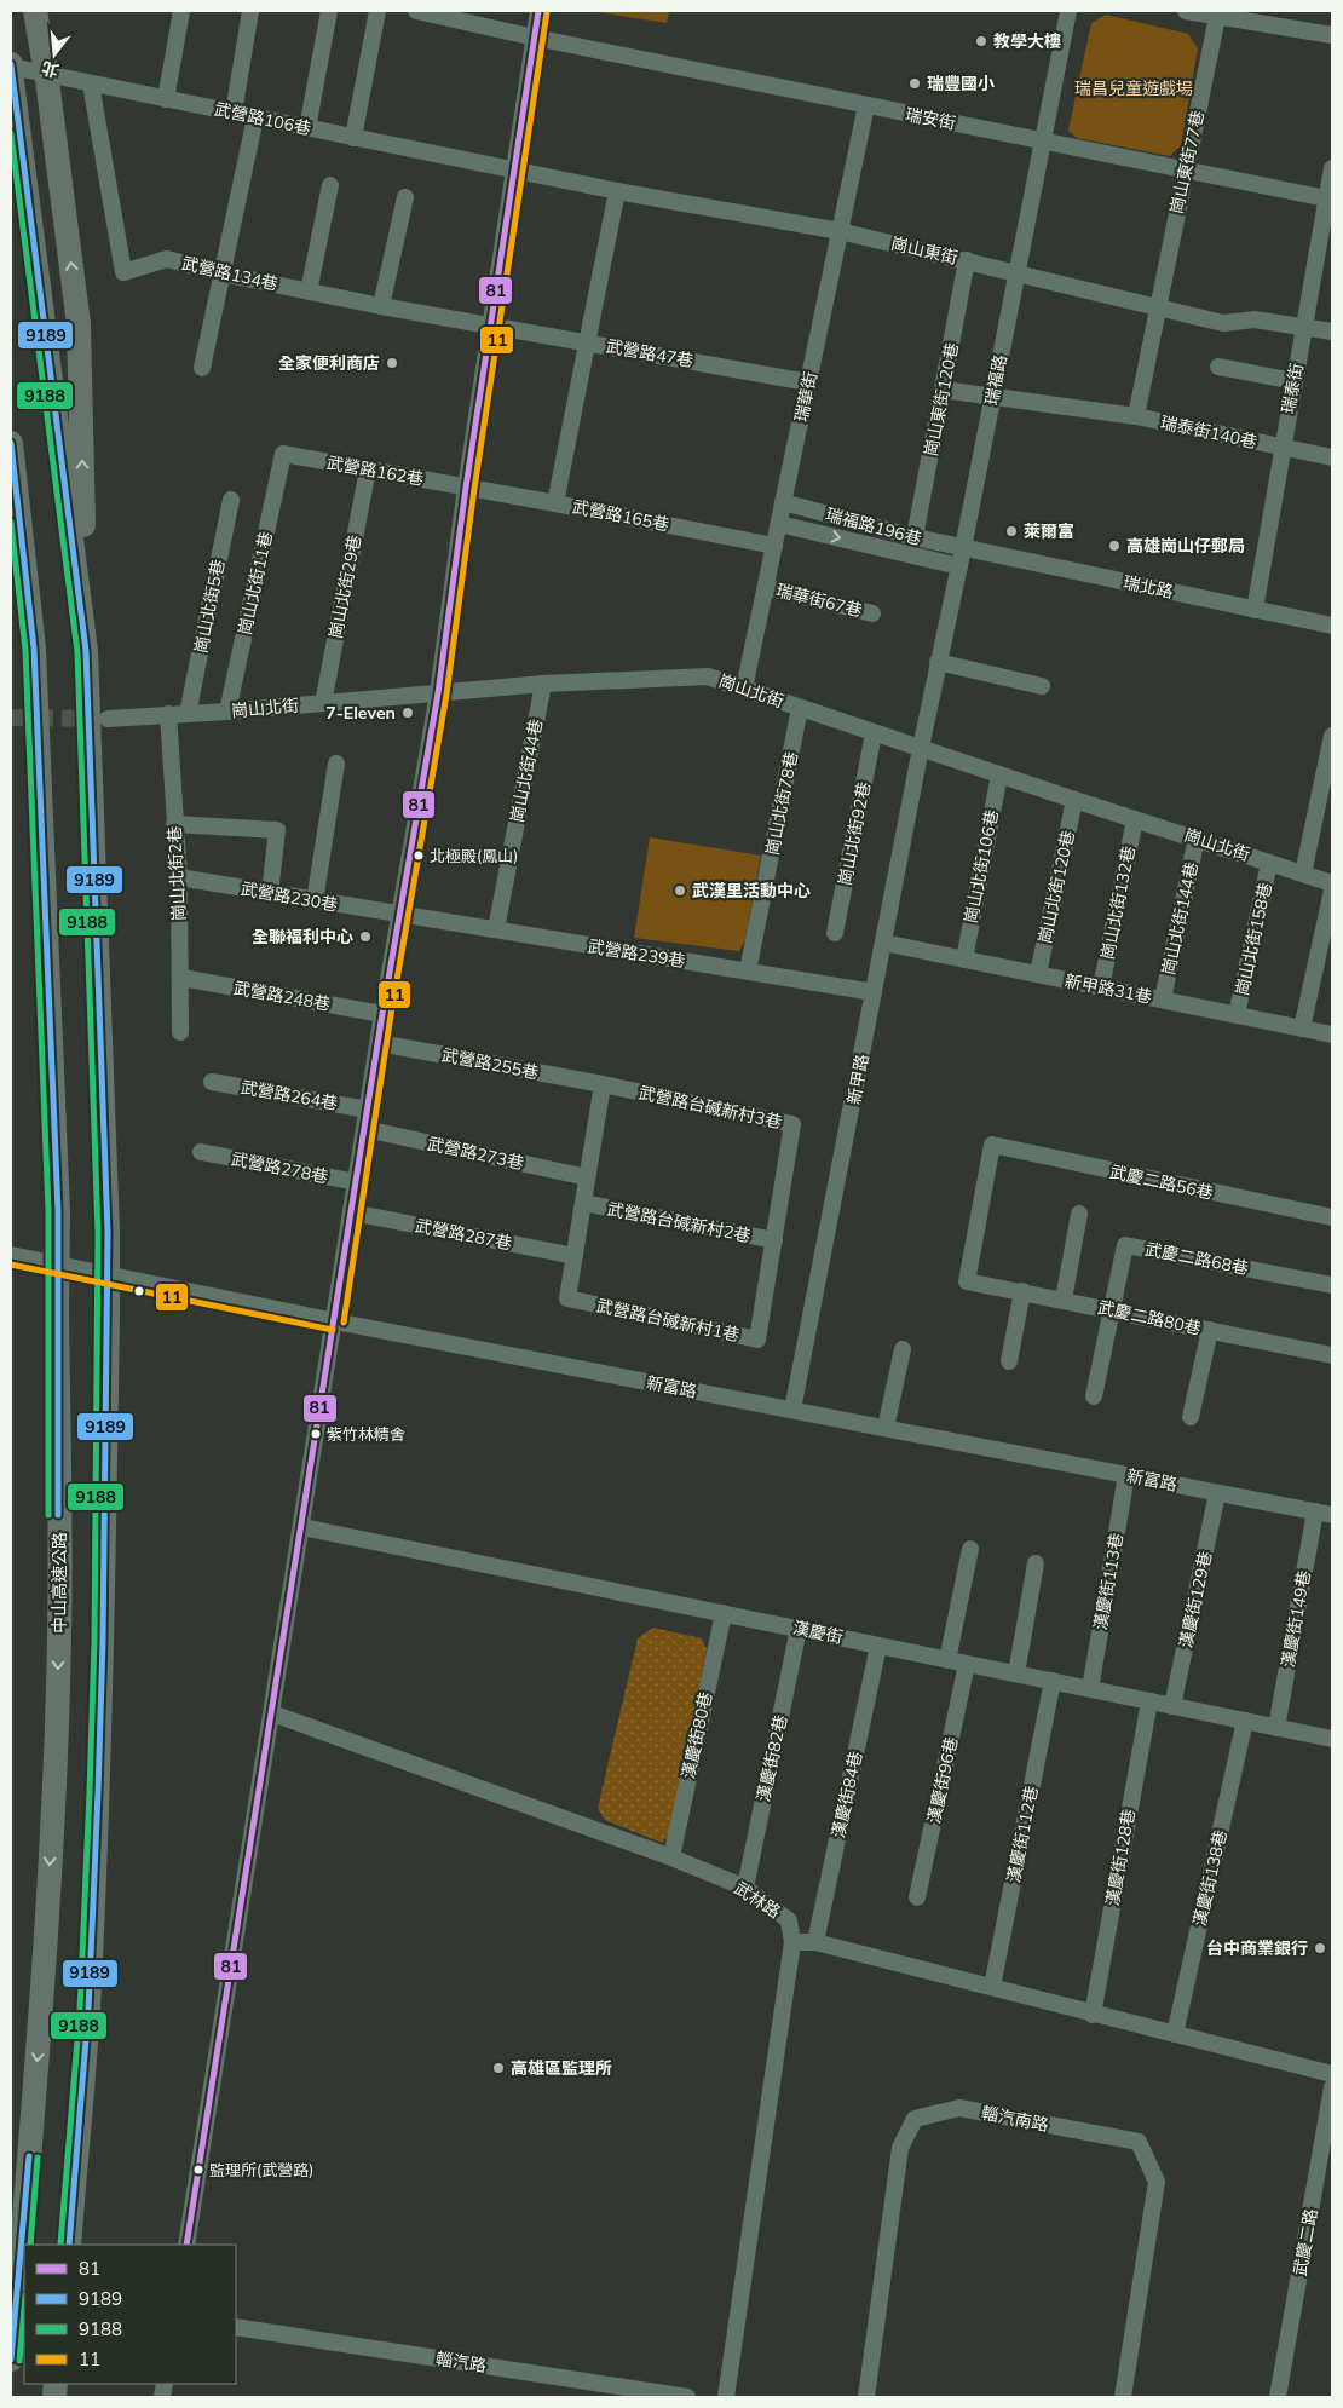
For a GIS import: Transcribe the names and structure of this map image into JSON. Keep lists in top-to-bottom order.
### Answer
{
  "streets": {
    "highway": ["中山高速公路"],
    "street": [
      "武營路106巷",
      "瑞安街",
      "崗山東街77巷",
      "崗山東街",
      "武營路134巷",
      "武營路47巷",
      "瑞福路",
      "瑞泰街",
      "瑞華街",
      "崗山東街120巷",
      "瑞泰街140巷",
      "武營路162巷",
      "武營路165巷",
      "瑞福路196巷",
      "崗山北街11巷",
      "崗山北街29巷",
      "瑞北路",
      "瑞華街67巷",
      "崗山北街5巷",
      "崗山北街",
      "崗山北街44巷",
      "崗山北街78巷",
      "崗山北街92巷",
      "崗山北街106巷",
      "崗山北街2巷",
      "崗山北街120巷",
      "武營路230巷",
      "崗山北街132巷",
      "崗山北街144巷",
      "崗山北街158巷",
      "武營路239巷",
      "新甲路31巷",
      "武營路248巷",
      "武營路255巷",
      "新甲路",
      "武營路264巷",
      "武營路台碱新村3巷",
      "武營路273巷",
      "武營路278巷",
      "武慶二路56巷",
      "武營路台碱新村2巷",
      "武營路287巷",
      "武慶二路68巷",
      "武慶二路80巷",
      "武營路台碱新村1巷",
      "新富路",
      "漢慶街113巷",
      "漢慶街129巷",
      "漢慶街149巷",
      "漢慶街",
      "漢慶街80巷",
      "漢慶街82巷",
      "漢慶街96巷",
      "漢慶街84巷",
      "漢慶街112巷",
      "漢慶街128巷",
      "漢慶街138巷",
      "武林路",
      "輜汽南路",
      "武慶二路",
      "輜汽路"
    ]
  },
  "crossings": [
    ["武營路106巷", "崗山東街"],
    ["武營路106巷", "武營路134巷"],
    ["瑞安街", "崗山東街77巷"],
    ["瑞安街", "瑞福路"],
    ["瑞安街", "瑞泰街"],
    ["瑞安街", "瑞華街"],
    ["崗山東街77巷", "崗山東街"],
    ["崗山東街", "瑞福路"],
    ["崗山東街", "瑞泰街"],
    ["崗山東街", "瑞華街"],
    ["崗山東街", "崗山東街120巷"],
    ["武營路134巷", "武營路47巷"],
    ["武營路47巷", "瑞華街"],
    ["瑞福路", "瑞泰街140巷"],
    ["瑞福路", "瑞福路196巷"],
    ["瑞福路", "瑞北路"],
    ["瑞福路", "崗山北街"],
    ["瑞福路", "新甲路"],
    ["瑞泰街", "瑞泰街140巷"],
    ["瑞泰街", "瑞北路"],
    ["瑞華街", "武營路165巷"],
    ["瑞華街", "瑞福路196巷"],
    ["瑞華街", "瑞華街67巷"],
    ["瑞華街", "崗山北街"],
    ["崗山東街120巷", "瑞泰街140巷"],
    ["崗山東街120巷", "瑞福路196巷"],
    ["武營路162巷", "武營路165巷"],
    ["武營路162巷", "崗山北街11巷"],
    ["武營路162巷", "崗山北街29巷"],
    ["瑞福路196巷", "瑞北路"],
    ["崗山北街11巷", "崗山北街"],
    ["崗山北街29巷", "崗山北街"],
    ["崗山北街5巷", "崗山北街"],
    ["崗山北街", "崗山北街44巷"],
    ["崗山北街", "崗山北街78巷"],
    ["崗山北街", "崗山北街92巷"],
    ["崗山北街", "崗山北街106巷"],
    ["崗山北街", "崗山北街2巷"],
    ["崗山北街", "崗山北街120巷"],
    ["崗山北街", "崗山北街132巷"],
    ["崗山北街", "崗山北街144巷"],
    ["崗山北街", "崗山北街158巷"],
    ["崗山北街", "新甲路"],
    ["崗山北街44巷", "武營路239巷"],
    ["崗山北街78巷", "武營路239巷"],
    ["崗山北街106巷", "新甲路31巷"],
    ["崗山北街2巷", "武營路230巷"],
    ["崗山北街2巷", "武營路248巷"],
    ["崗山北街120巷", "新甲路31巷"],
    ["武營路230巷", "武營路239巷"],
    ["崗山北街132巷", "新甲路31巷"],
    ["崗山北街144巷", "新甲路31巷"],
    ["崗山北街158巷", "新甲路31巷"],
    ["武營路239巷", "新甲路"],
    ["新甲路31巷", "新甲路"],
    ["武營路255巷", "武營路台碱新村3巷"],
    ["新甲路", "新富路"],
    ["武營路台碱新村3巷", "武營路台碱新村2巷"],
    ["武營路台碱新村3巷", "武營路台碱新村1巷"],
    ["武慶二路56巷", "武慶二路80巷"],
    ["武營路287巷", "武營路台碱新村1巷"],
    ["武慶二路68巷", "武慶二路80巷"],
    ["新富路", "漢慶街113巷"],
    ["新富路", "漢慶街129巷"],
    ["新富路", "漢慶街149巷"],
    ["漢慶街113巷", "漢慶街"],
    ["漢慶街129巷", "漢慶街"],
    ["漢慶街149巷", "漢慶街"],
    ["漢慶街", "漢慶街80巷"],
    ["漢慶街", "漢慶街82巷"],
    ["漢慶街", "漢慶街96巷"],
    ["漢慶街", "漢慶街84巷"],
    ["漢慶街", "漢慶街112巷"],
    ["漢慶街", "漢慶街128巷"],
    ["漢慶街", "漢慶街138巷"],
    ["漢慶街80巷", "武林路"],
    ["漢慶街82巷", "武林路"]
  ],
  "parks": ["瑞昌兒童遊戲場"],
  "places": [
    "教學大樓",
    "瑞豐國小",
    "全家便利商店",
    "萊爾富",
    "高雄崗山仔郵局",
    "7-Eleven",
    "北極殿(鳳山)",
    "武漢里活動中心",
    "全聯福利中心",
    "紫竹林精舍",
    "台中商業銀行",
    "高雄區監理所",
    "監理所(武營路)"
  ],
  "lines": [
    "transit line 81",
    "transit line 11",
    "transit line 9189",
    "transit line 9188"
  ],
  "legend": [
    "81",
    "9189",
    "9188",
    "11"
  ],
  "north": "bottom"
}
